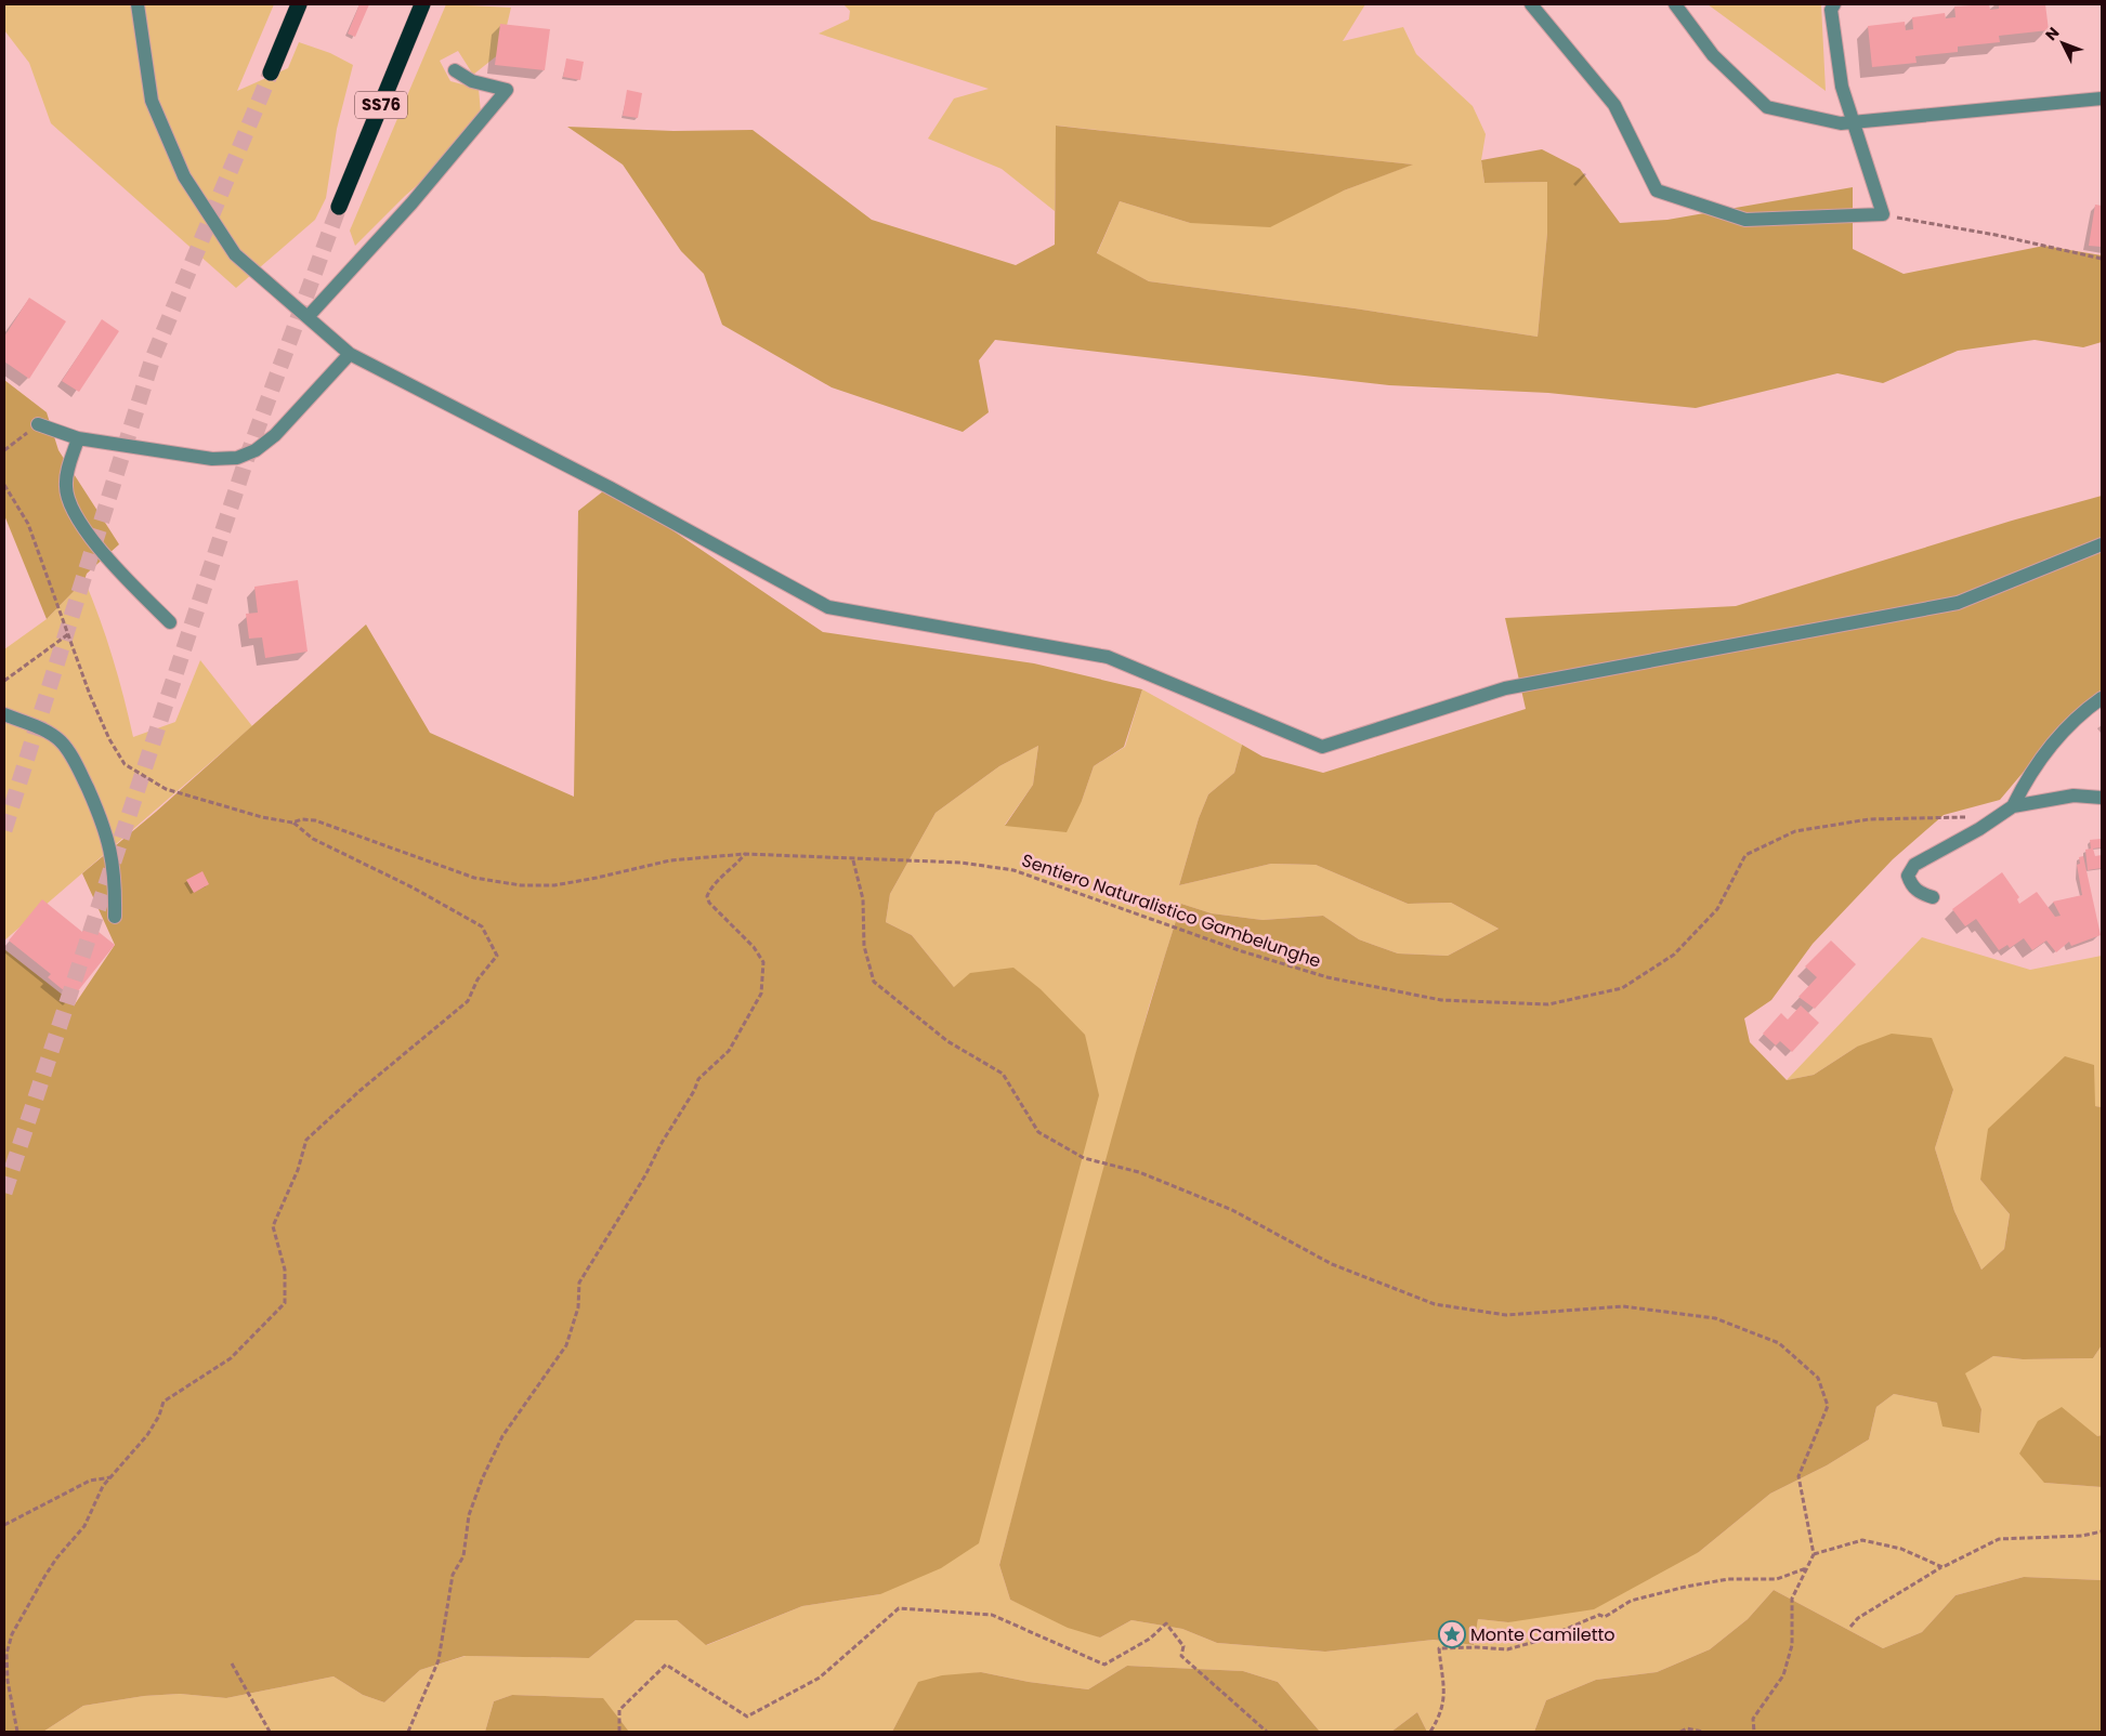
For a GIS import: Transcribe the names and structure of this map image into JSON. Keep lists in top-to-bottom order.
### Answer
{
  "streets": {
    "highway": ["SS76"],
    "path": ["Sentiero Naturalistico Gambelunghe"]
  },
  "places": {
    "place": ["Monte Camiletto"]
  },
  "north": "top left"
}
